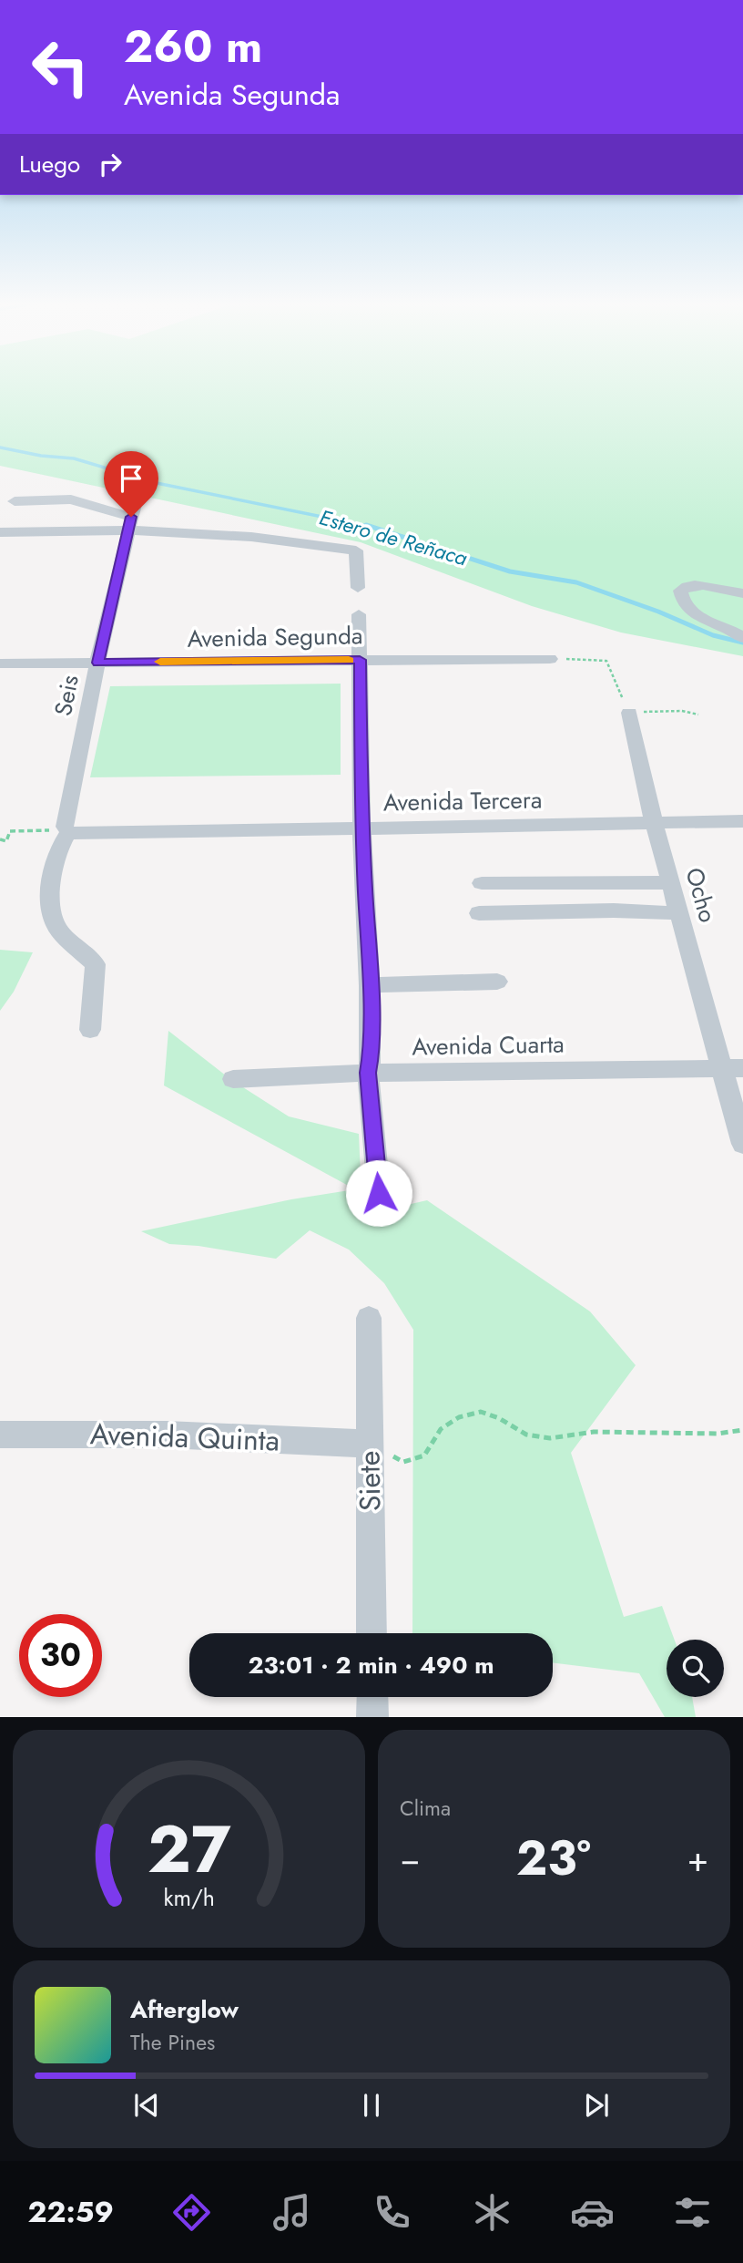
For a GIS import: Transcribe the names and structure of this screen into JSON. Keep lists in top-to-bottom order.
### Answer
{
  "streets": {
    "street": [
      "Avenida Segunda",
      "Seis",
      "Avenida Tercera",
      "Ocho",
      "Avenida Cuarta",
      "Avenida Quinta",
      "Siete"
    ]
  },
  "crossings": [
    ["Avenida Segunda", "Seis"],
    ["Seis", "Avenida Tercera"],
    ["Avenida Tercera", "Ocho"],
    ["Ocho", "Avenida Cuarta"],
    ["Avenida Quinta", "Siete"]
  ],
  "water": ["Estero de Reñaca"],
  "page": {
    "turn": ["260 m", "Avenida Segunda"],
    "then": "Luego",
    "limit": "30",
    "trip": "23:01 · 2 min · 490 m",
    "tile": "Clima",
    "heat": ["−", "23°", "+"],
    "song": ["Afterglow", "The Pines"],
    "tabs": "22:59",
    "gauge": ["27", "km/h"]
  }
}
